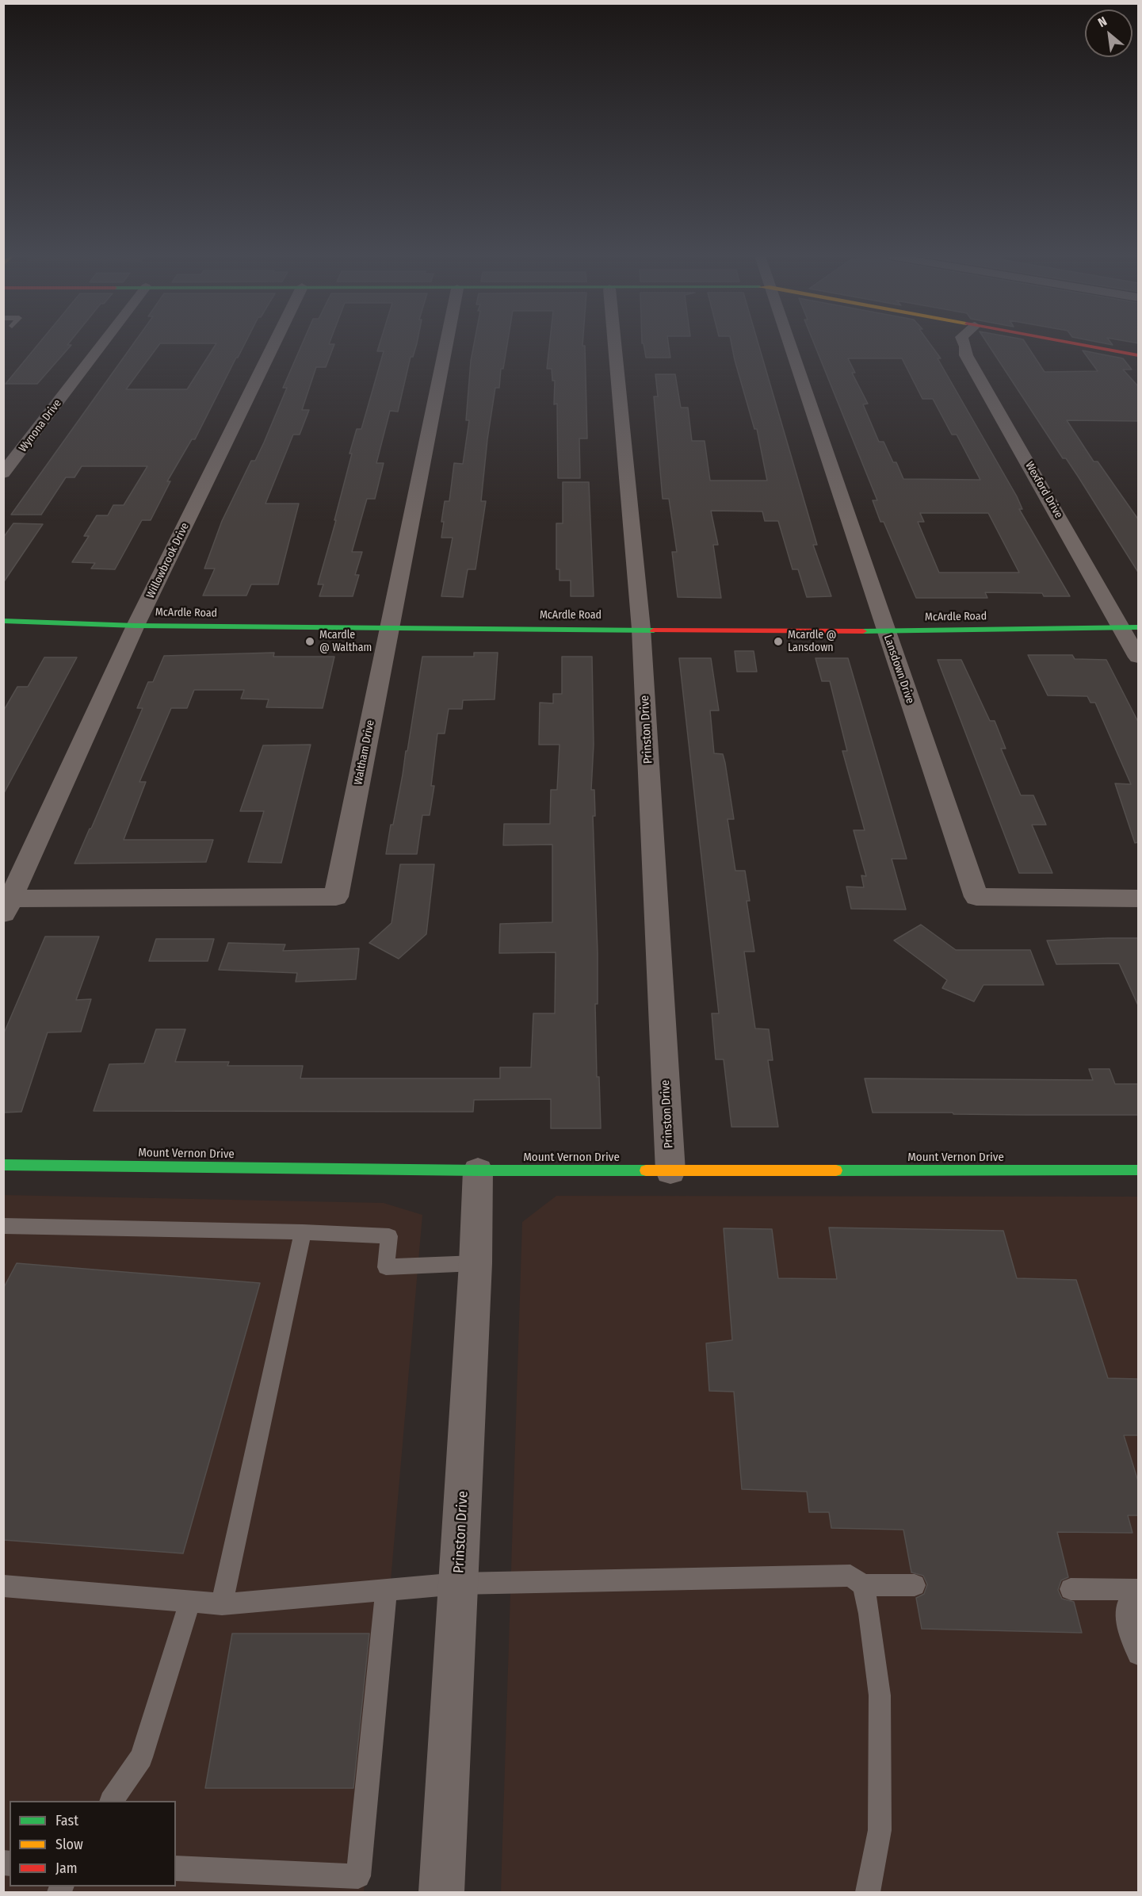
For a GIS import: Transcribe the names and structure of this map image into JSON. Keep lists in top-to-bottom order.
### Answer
{
  "streets": {
    "street": [
      "Wynona Drive",
      "Wexford Drive",
      "Willowbrook Drive",
      "McArdle Road",
      "Lansdown Drive",
      "Prinston Drive",
      "Waltham Drive",
      "Mount Vernon Drive"
    ]
  },
  "crossings": [
    ["Wexford Drive", "McArdle Road"],
    ["Willowbrook Drive", "McArdle Road"],
    ["Willowbrook Drive", "Waltham Drive"],
    ["McArdle Road", "Lansdown Drive"],
    ["McArdle Road", "Prinston Drive"],
    ["McArdle Road", "Waltham Drive"],
    ["Prinston Drive", "Mount Vernon Drive"]
  ],
  "places": ["Mcardle @ Waltham", "Mcardle @ Lansdown"],
  "legend": ["Fast", "Slow", "Jam"],
  "north": "top left"
}
